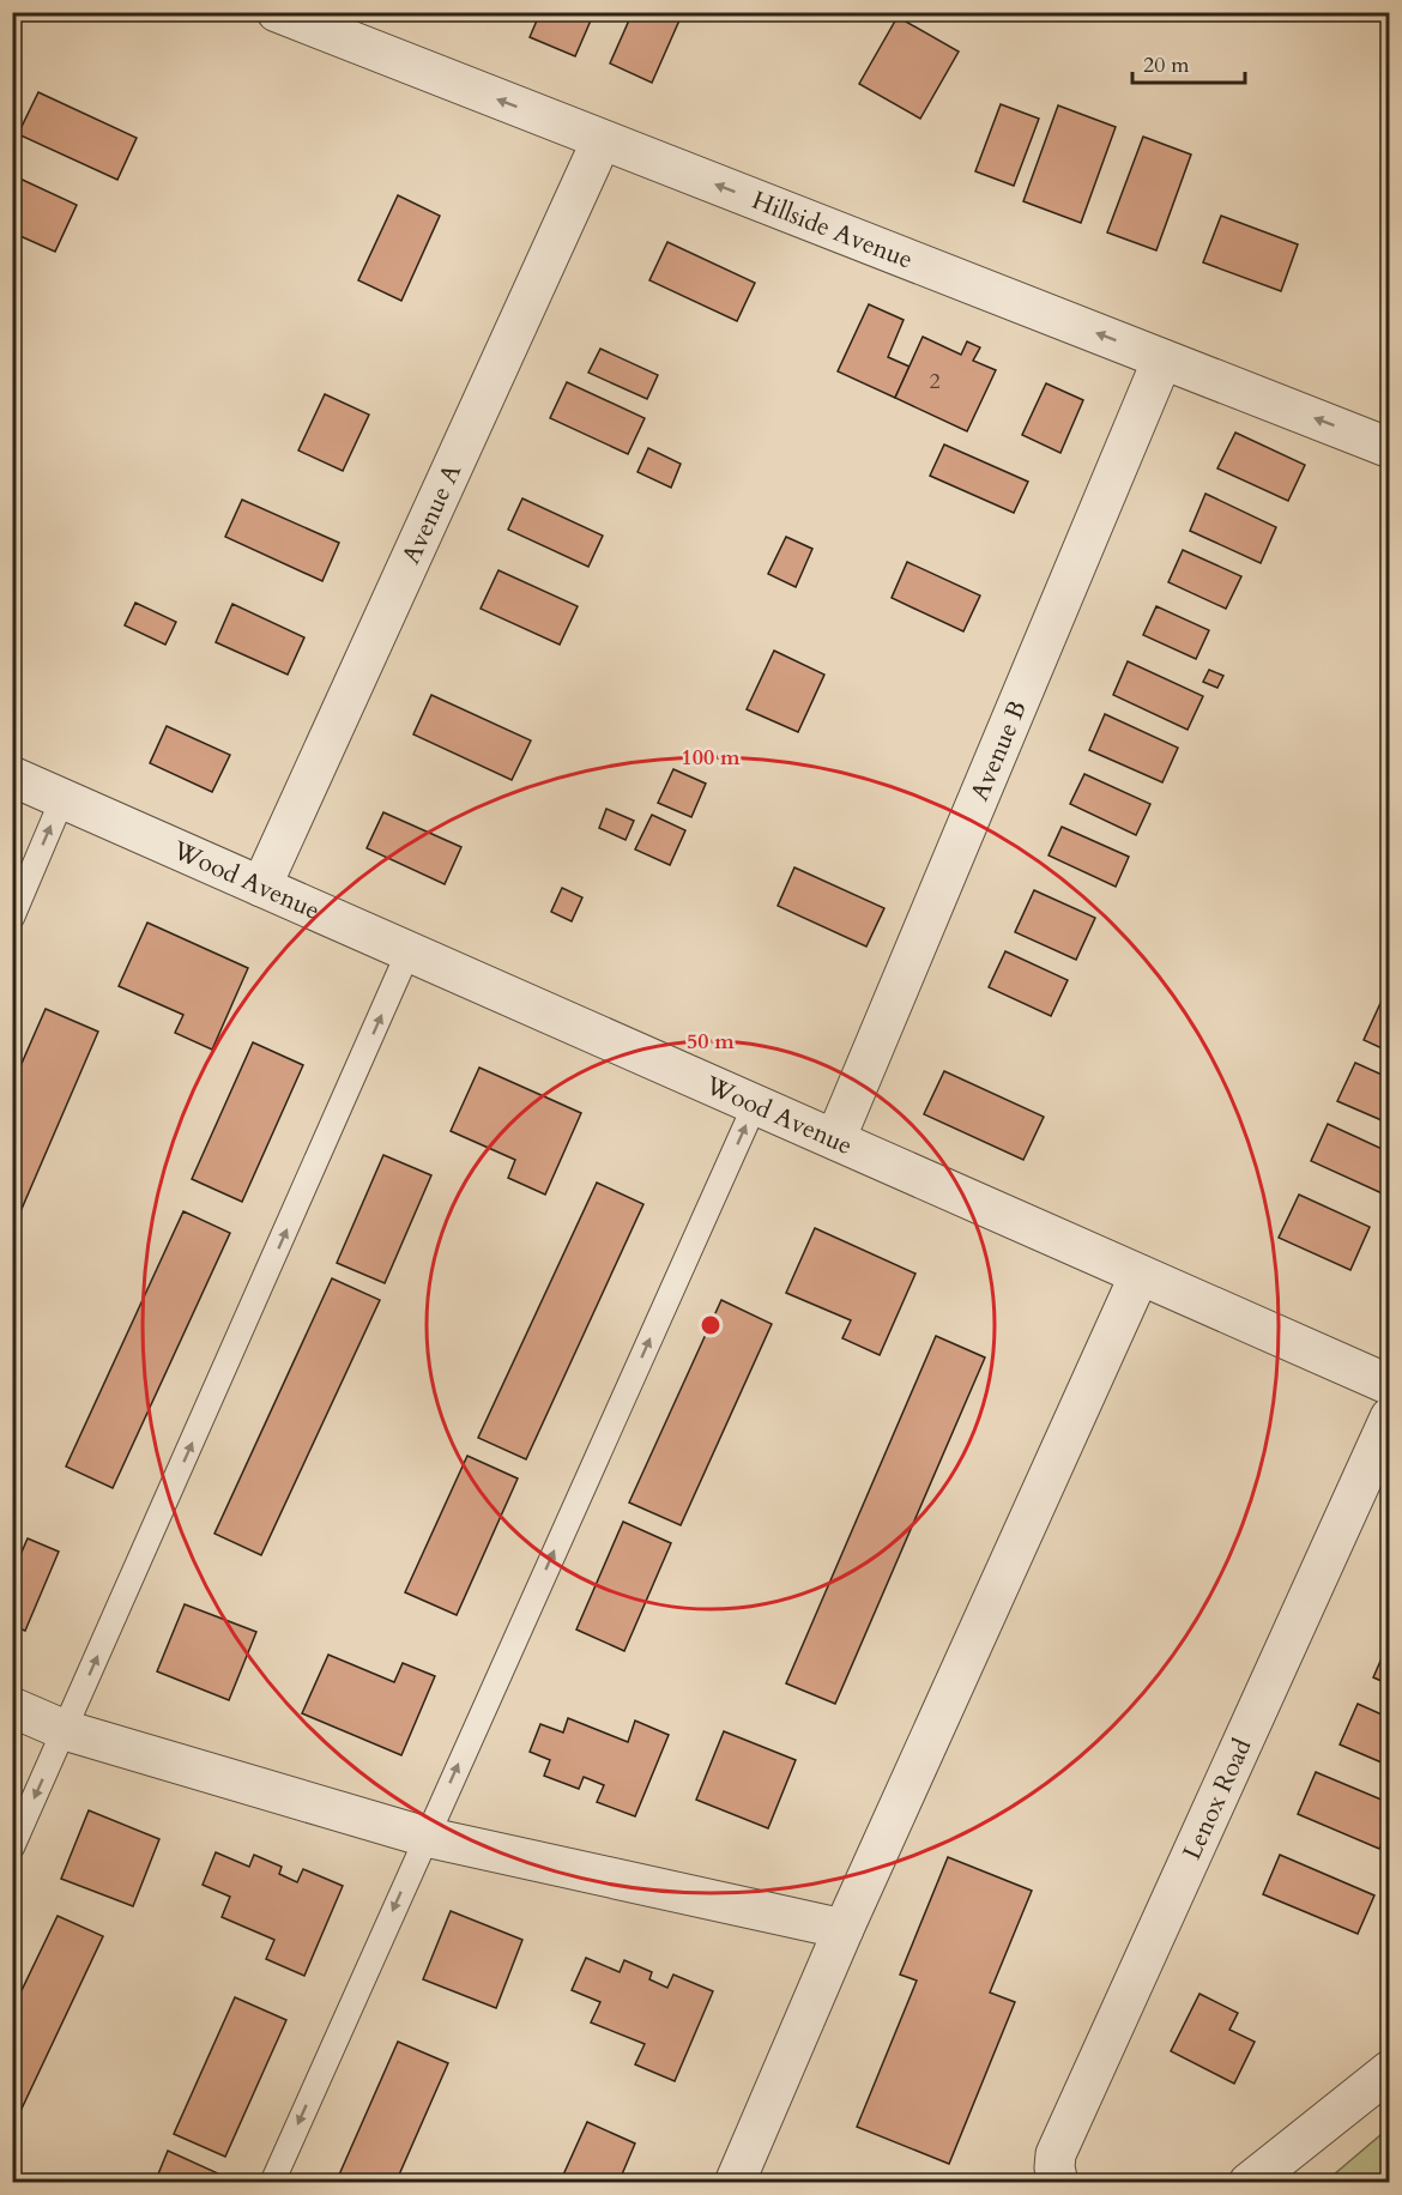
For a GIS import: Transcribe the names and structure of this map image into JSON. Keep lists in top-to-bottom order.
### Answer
{
  "streets": {
    "street": [
      "Hillside Avenue",
      "Avenue A",
      "Avenue B",
      "Wood Avenue",
      "Lenox Road"
    ]
  },
  "crossings": [
    ["Hillside Avenue", "Avenue A"],
    ["Hillside Avenue", "Avenue B"],
    ["Avenue A", "Wood Avenue"],
    ["Avenue B", "Wood Avenue"]
  ],
  "one_way": ["Hillside Avenue"],
  "house_numbers": ["2"],
  "scale_bar": "20 m",
  "rings": ["100 m", "50 m"]
}
